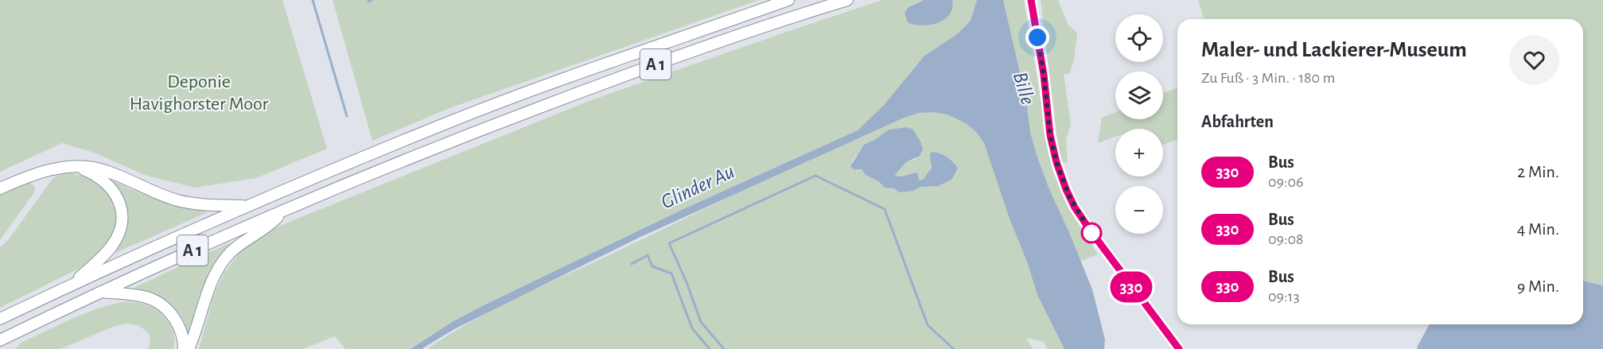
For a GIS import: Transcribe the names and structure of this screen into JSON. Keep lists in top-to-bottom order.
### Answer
{
  "streets": {
    "highway": ["A 1"]
  },
  "water": ["Bille", "Glinder Au"],
  "parks": ["Deponie Havighorster Moor"],
  "lines": ["bus line 330"],
  "page": {
    "on_map": "330",
    "map_buttons": ["+", "−"],
    "heading": [
      ["Maler- und Lackierer-Museum", "Zu Fuß · 3 Min. · 180 m"],
      "Abfahrten"
    ],
    "list": [
      {
        "mark": "330",
        "name": "Bus",
        "note": "09:06",
        "value": "2 Min."
      },
      {
        "mark": "330",
        "name": "Bus",
        "note": "09:08",
        "value": "4 Min."
      },
      {
        "mark": "330",
        "name": "Bus",
        "note": "09:13",
        "value": "9 Min."
      }
    ]
  }
}
